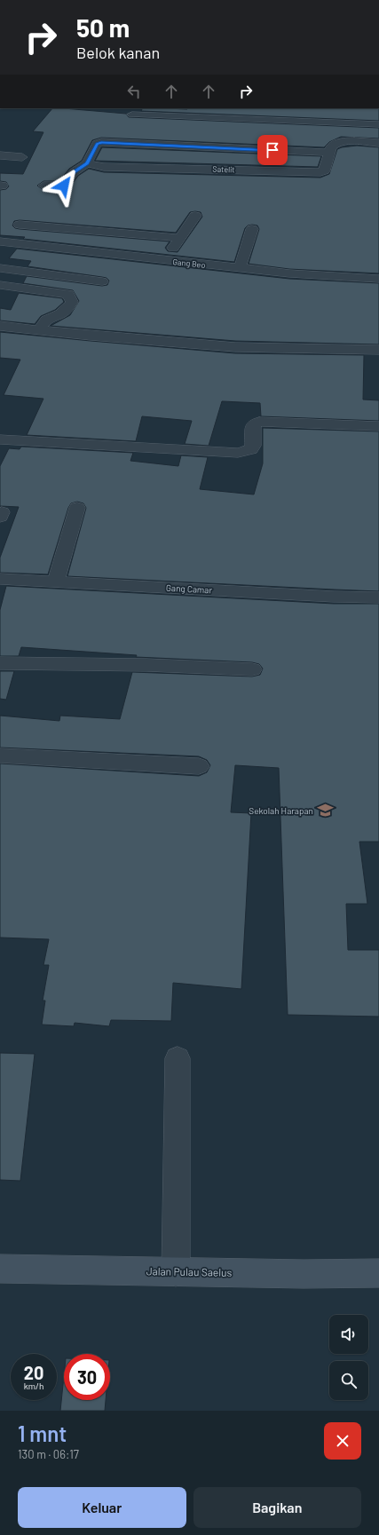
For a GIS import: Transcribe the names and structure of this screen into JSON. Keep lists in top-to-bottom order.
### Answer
{
  "streets": {
    "street": [
      "Satelit",
      "Gang Beo",
      "Gang Camar",
      "Jalan Pulau Saelus"
    ]
  },
  "places": {
    "school or university": ["Sekolah Harapan"]
  },
  "page": {
    "turn": ["50 m", "Belok kanan"],
    "speed": "20 km/h",
    "limit": "30",
    "heading": ["1 mnt", "130 m · 06:17"],
    "buttons": ["Keluar", "Bagikan"]
  }
}
